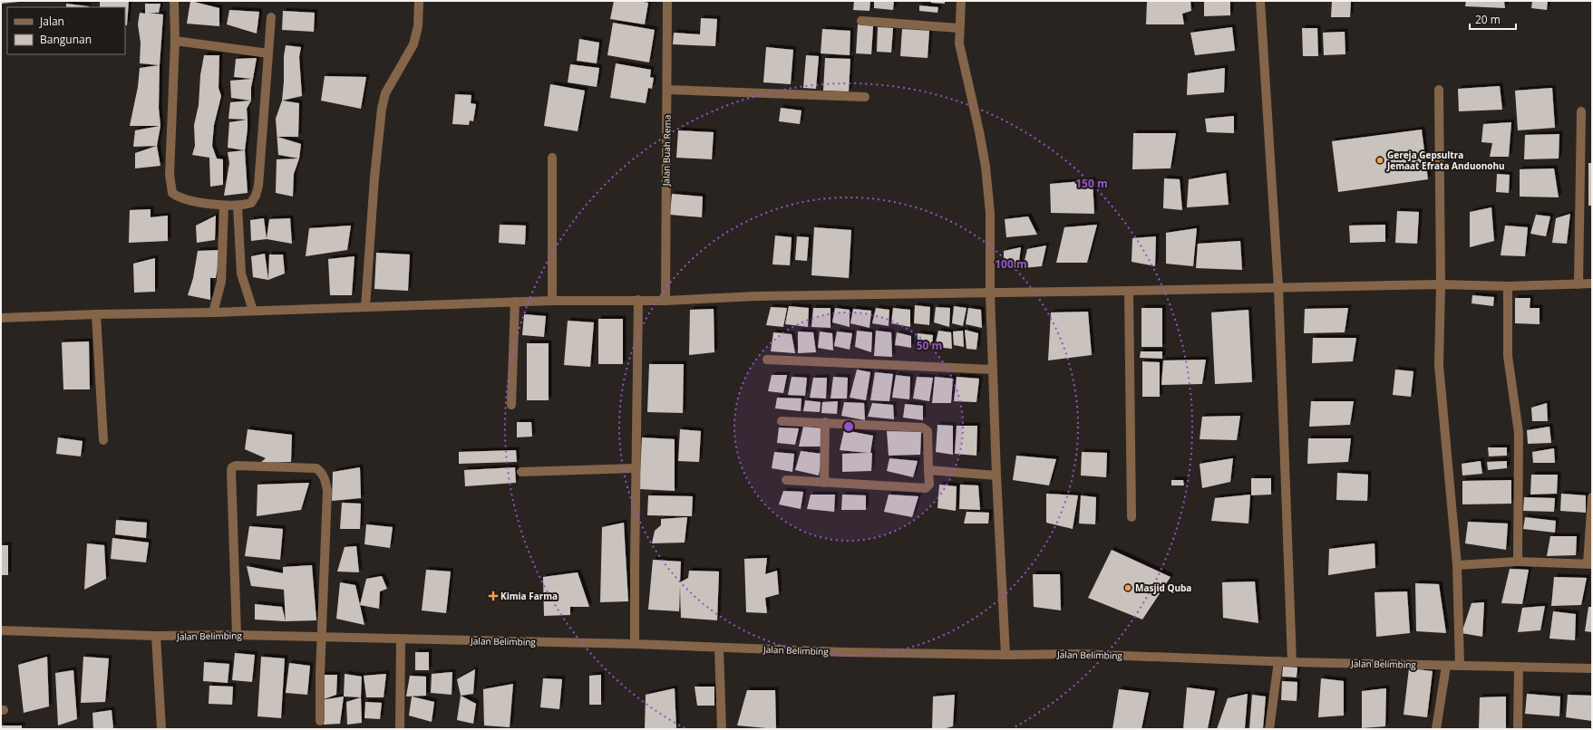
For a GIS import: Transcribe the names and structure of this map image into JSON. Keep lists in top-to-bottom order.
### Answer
{
  "streets": {
    "street": ["Jalan Buah Rema", "Jalan Belimbing"]
  },
  "places": {
    "other": ["Gereja Gepsultra Jemaat Efrata Anduonohu", "Masjid Quba"],
    "health": ["Kimia Farma"]
  },
  "legend": ["Jalan", "Bangunan"],
  "scale_bar": "20 m",
  "rings": ["150 m", "100 m", "50 m"]
}
